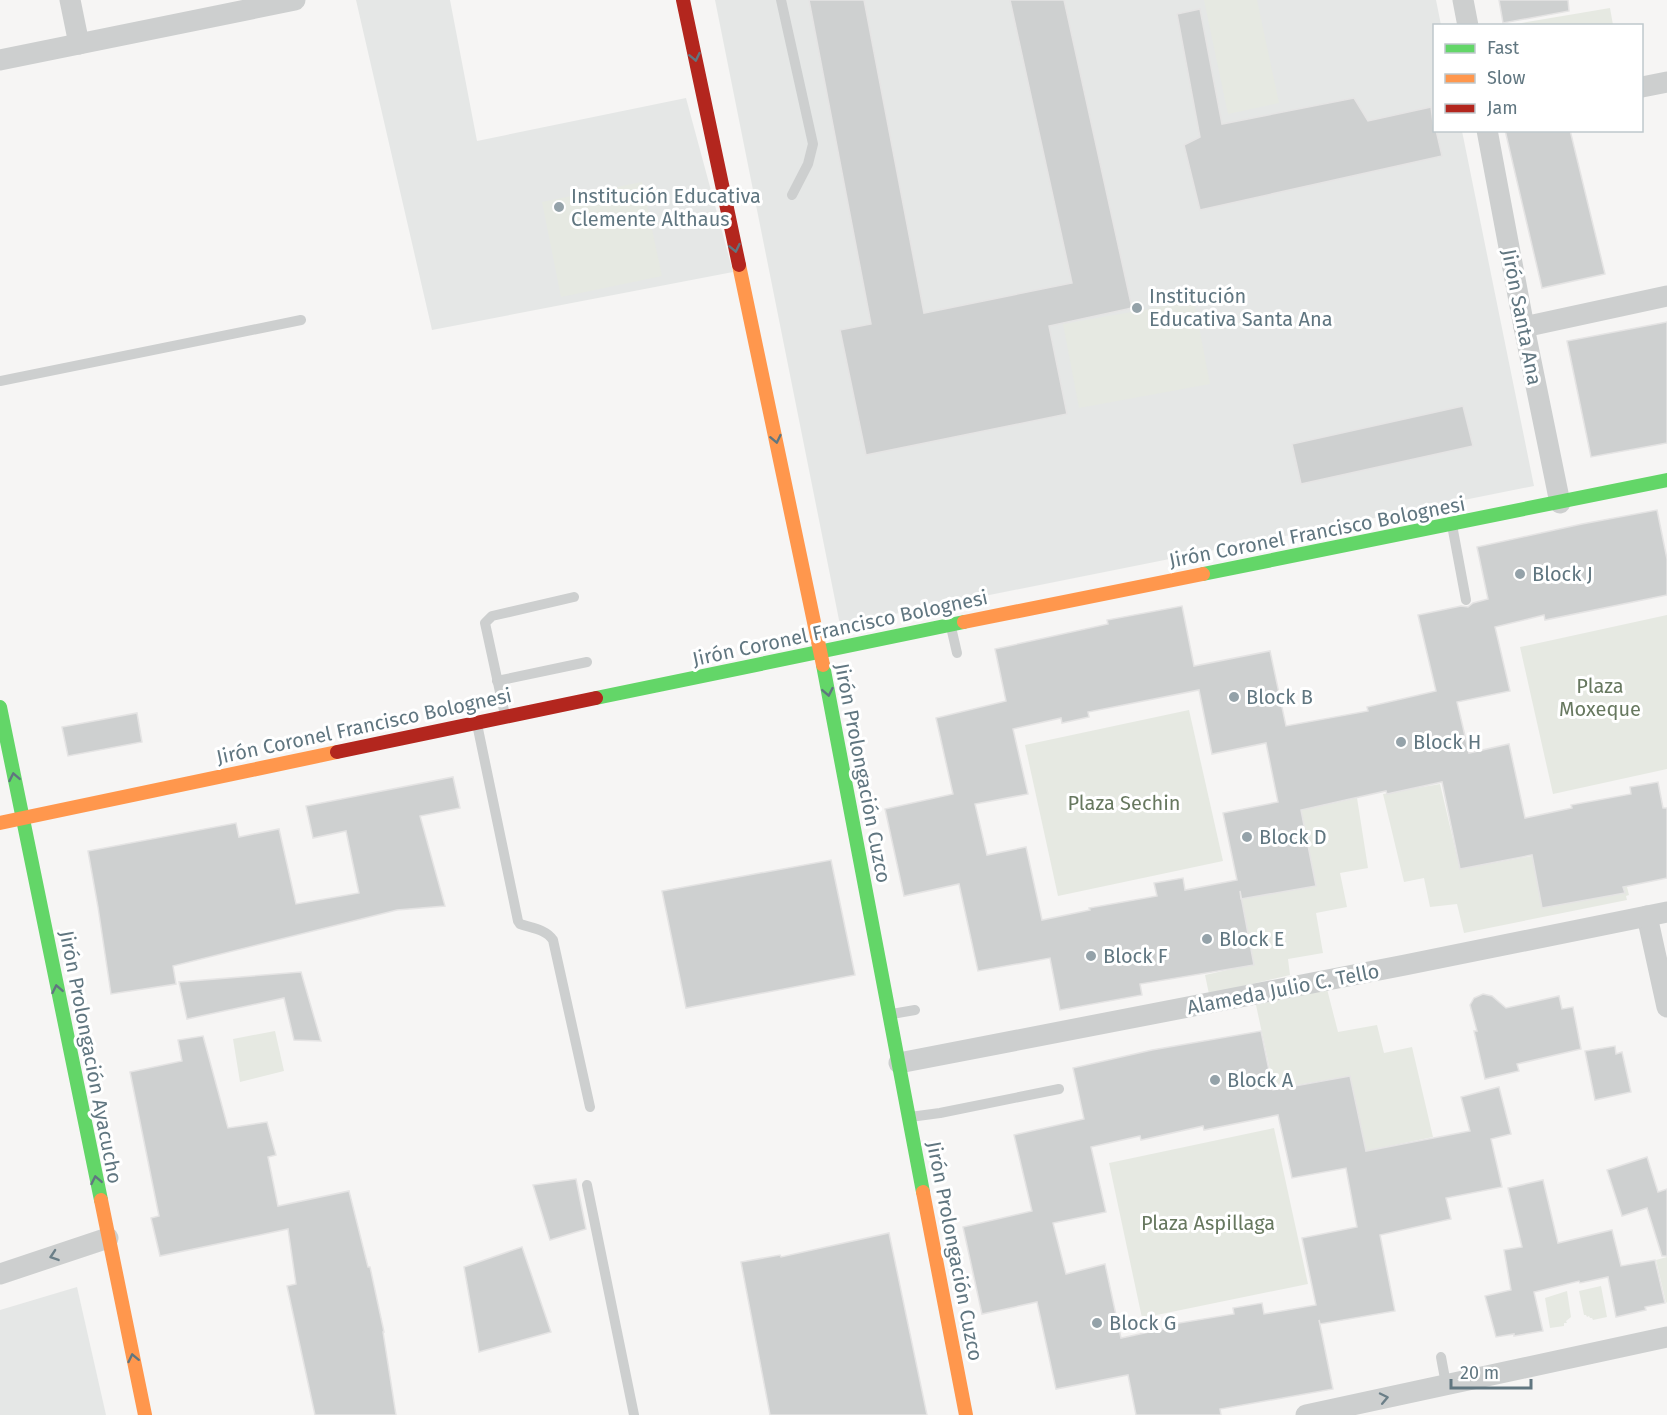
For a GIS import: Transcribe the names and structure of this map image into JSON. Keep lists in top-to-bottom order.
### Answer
{
  "streets": {
    "street": [
      "Jirón Santa Ana",
      "Jirón Coronel Francisco Bolognesi",
      "Jirón Prolongación Cuzco",
      "Alameda Julio C. Tello",
      "Jirón Prolongación Ayacucho"
    ]
  },
  "crossings": [
    ["Jirón Santa Ana", "Jirón Coronel Francisco Bolognesi"],
    ["Jirón Coronel Francisco Bolognesi", "Jirón Prolongación Cuzco"],
    ["Jirón Coronel Francisco Bolognesi", "Jirón Prolongación Ayacucho"],
    ["Jirón Prolongación Cuzco", "Alameda Julio C. Tello"]
  ],
  "one_way": ["Jirón Prolongación Cuzco", "Jirón Prolongación Ayacucho"],
  "parks": ["Plaza Moxeque", "Plaza Sechin", "Plaza Aspillaga"],
  "places": [
    "Institución Educativa Clemente Althaus",
    "Institución Educativa Santa Ana",
    "Block J",
    "Block B",
    "Block H",
    "Block D",
    "Block E",
    "Block F",
    "Block A",
    "Block G"
  ],
  "legend": ["Fast", "Slow", "Jam"],
  "scale_bar": "20 m"
}
